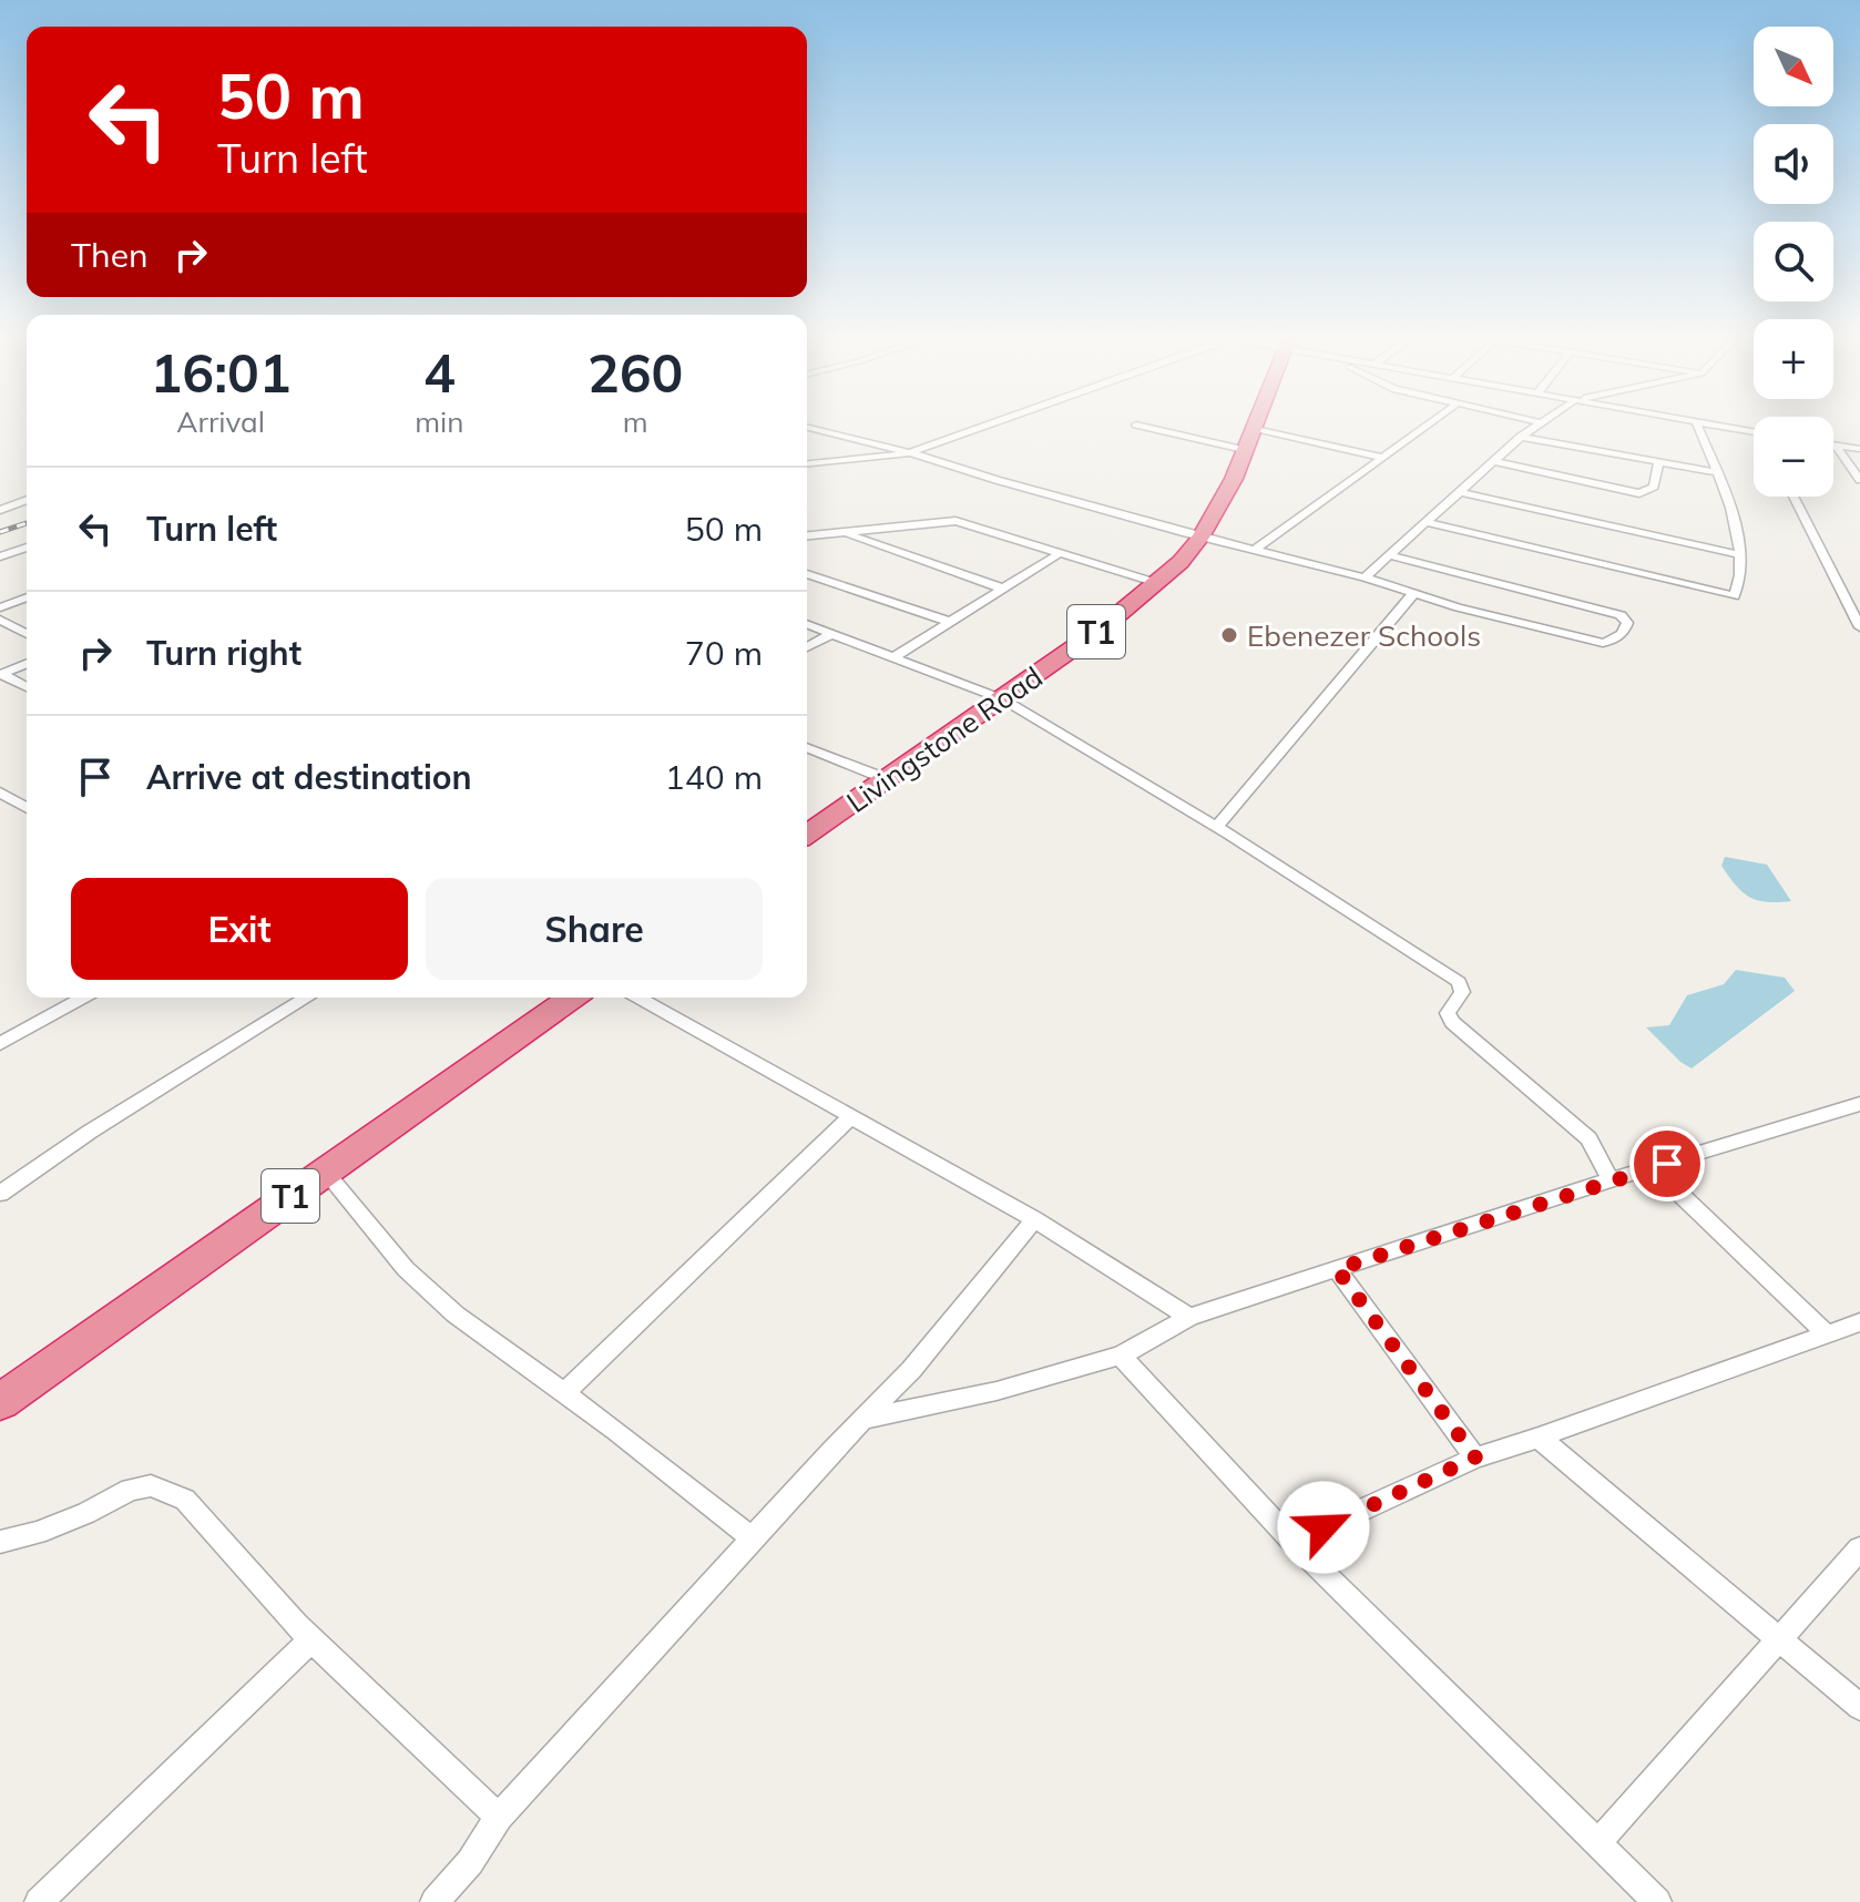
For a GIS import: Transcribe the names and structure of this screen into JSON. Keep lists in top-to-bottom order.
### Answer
{
  "streets": {
    "highway": ["T1", "Livingstone Road"]
  },
  "places": ["Ebenezer Schools"],
  "north": "bottom right",
  "page": {
    "map_buttons": ["+", "−"],
    "turn": ["50 m", "Turn left"],
    "then": "Then",
    "eta": [
      "16:01",
      "Arrival",
      "4",
      "min",
      "260",
      "m"
    ],
    "list": [
      {
        "name": "Turn left",
        "value": "50 m"
      },
      {
        "name": "Turn right",
        "value": "70 m"
      },
      {
        "name": "Arrive at destination",
        "value": "140 m"
      }
    ],
    "buttons": ["Exit", "Share"]
  }
}
